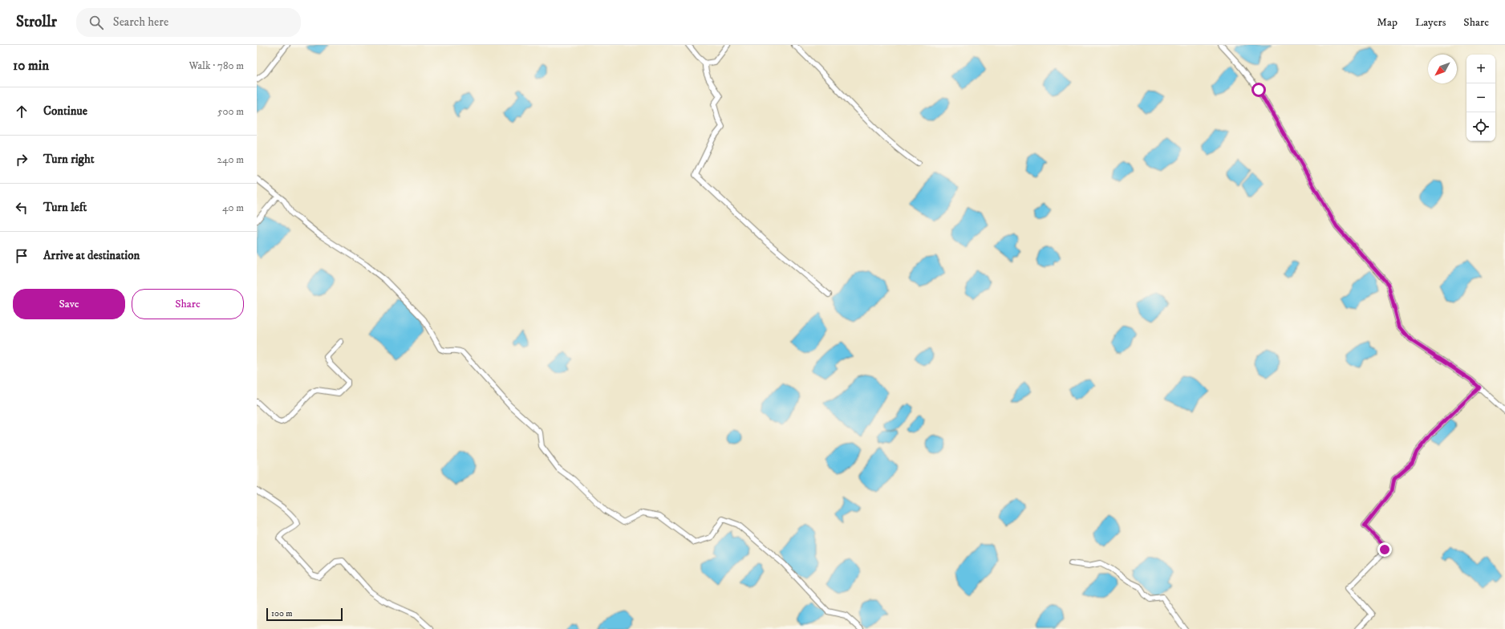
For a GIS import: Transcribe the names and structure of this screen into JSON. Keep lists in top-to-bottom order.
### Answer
{
  "scale_bar": "100 m",
  "north": "bottom left",
  "page": {
    "header": "Strollr",
    "search": "Search here",
    "nav": ["Map", "Layers", "Share"],
    "heading": ["10 min", "Walk · 780 m"],
    "map_buttons": ["+", "−"],
    "list": [
      ["Continue", "500 m"],
      ["Turn right", "240 m"],
      ["Turn left", "40 m"],
      "Arrive at destination"
    ],
    "buttons": ["Save", "Share"],
    "scale": "100 m"
  }
}
